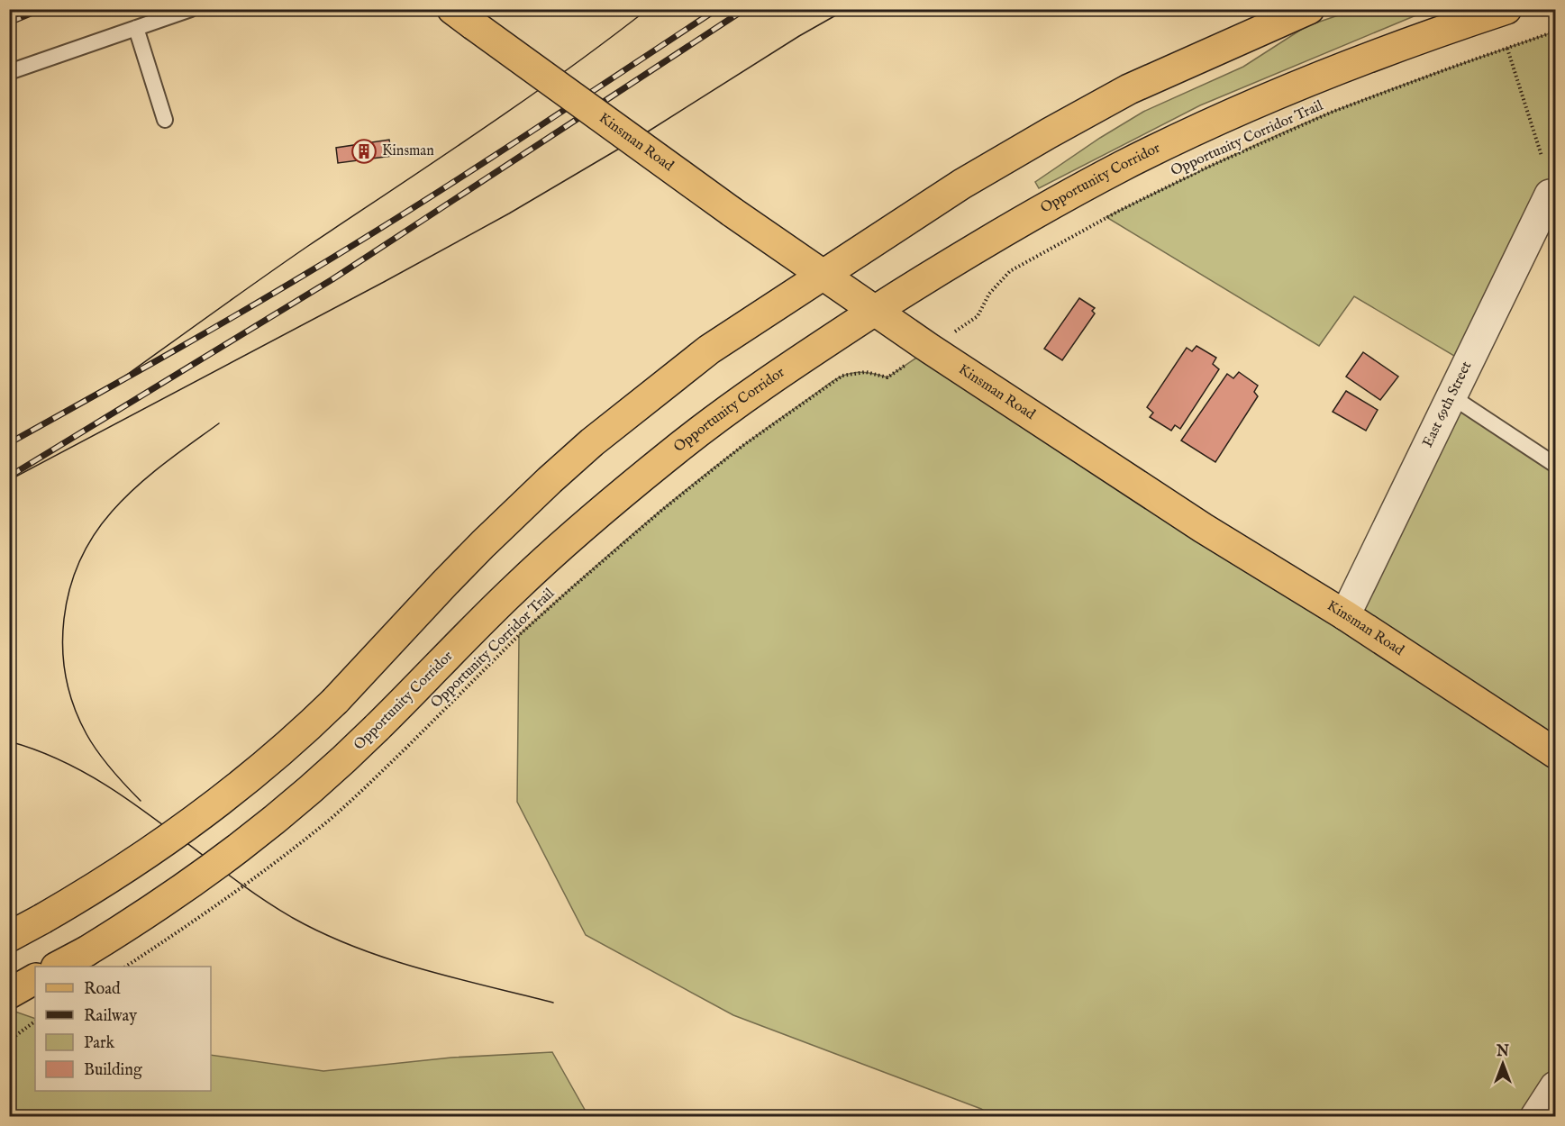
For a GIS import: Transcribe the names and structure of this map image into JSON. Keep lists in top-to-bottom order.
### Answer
{
  "streets": {
    "main road": ["Kinsman Road", "Opportunity Corridor"],
    "street": ["East 69th Street"],
    "path": ["Opportunity Corridor Trail"]
  },
  "crossings": [
    ["Kinsman Road", "Opportunity Corridor"],
    ["Kinsman Road", "East 69th Street"]
  ],
  "places": {
    "building": ["Kinsman"]
  },
  "legend": [
    "Road",
    "Railway",
    "Park",
    "Building"
  ],
  "north": "top"
}
